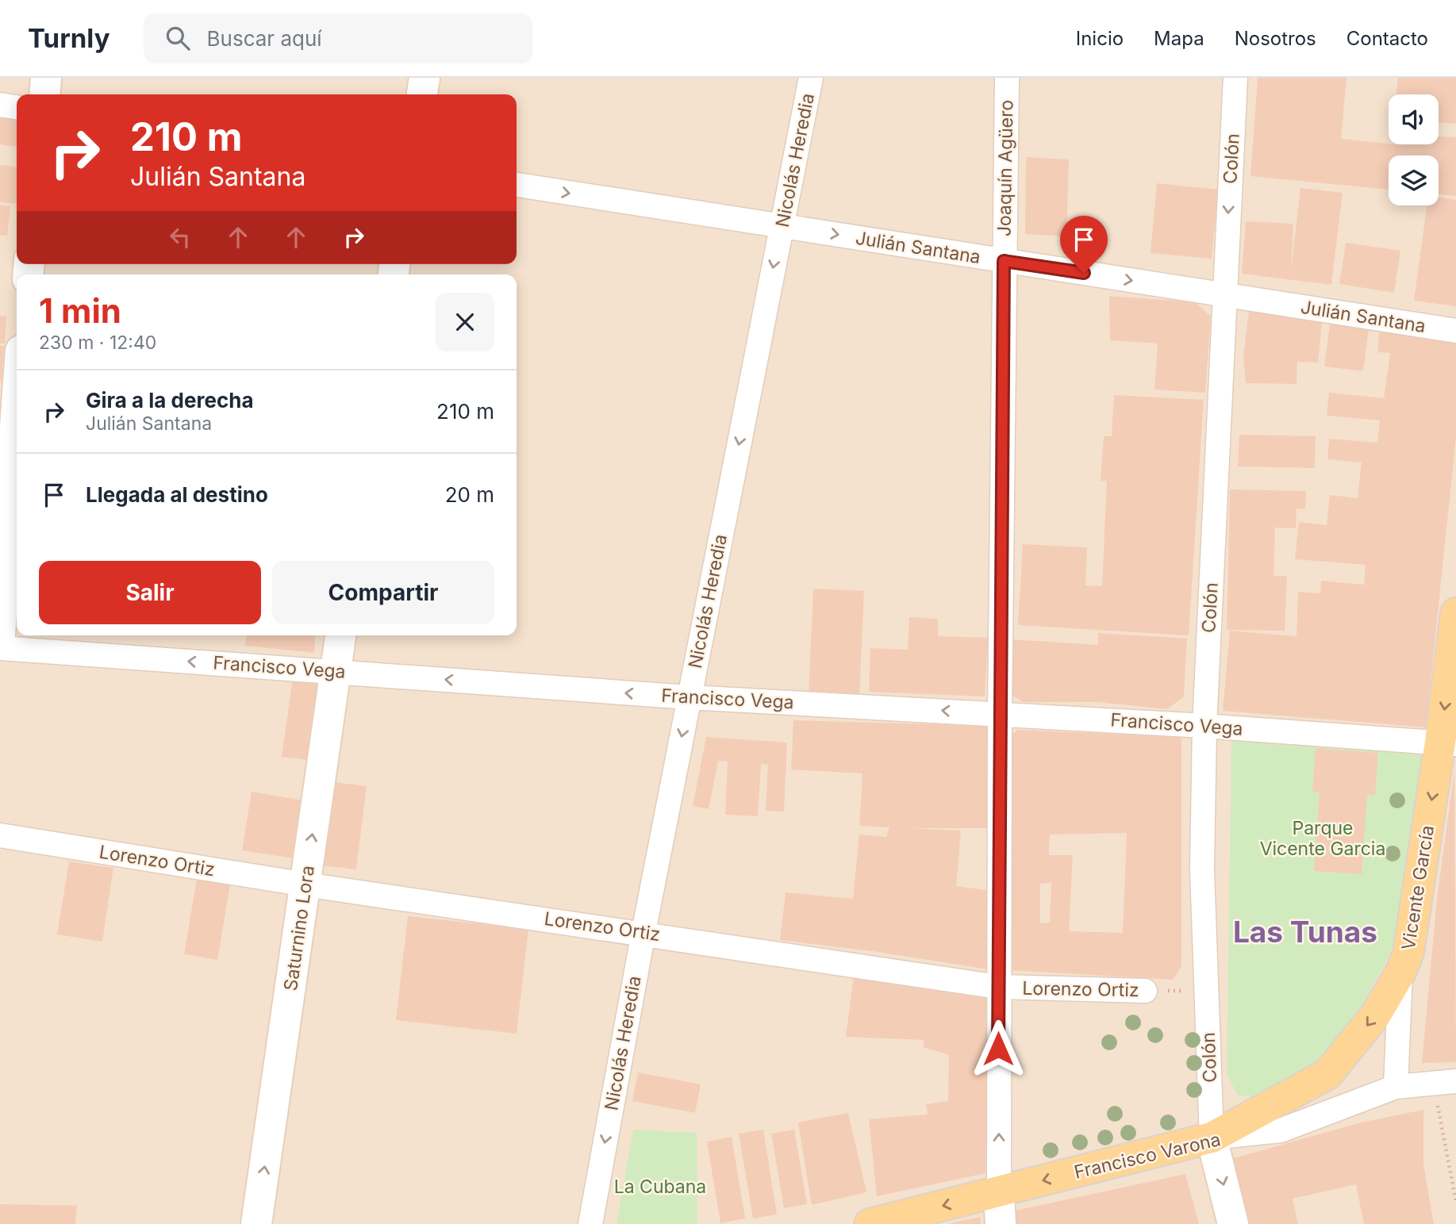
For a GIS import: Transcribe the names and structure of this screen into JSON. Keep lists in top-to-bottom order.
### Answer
{
  "streets": {
    "main road": ["Vicente García", "Francisco Varona"],
    "street": [
      "Colón",
      "Nicolás Heredia",
      "Joaquín Agüero",
      "Julián Santana",
      "Francisco Vega",
      "Lorenzo Ortiz",
      "Saturnino Lora"
    ]
  },
  "crossings": [
    ["Colón", "Julián Santana"],
    ["Colón", "Francisco Vega"],
    ["Colón", "Lorenzo Ortiz"],
    ["Colón", "Vicente García"],
    ["Colón", "Francisco Varona"],
    ["Nicolás Heredia", "Julián Santana"],
    ["Nicolás Heredia", "Francisco Vega"],
    ["Nicolás Heredia", "Lorenzo Ortiz"],
    ["Joaquín Agüero", "Julián Santana"],
    ["Joaquín Agüero", "Francisco Vega"],
    ["Joaquín Agüero", "Lorenzo Ortiz"],
    ["Joaquín Agüero", "Francisco Varona"],
    ["Francisco Vega", "Vicente García"],
    ["Francisco Vega", "Saturnino Lora"],
    ["Lorenzo Ortiz", "Saturnino Lora"],
    ["Vicente García", "Francisco Varona"]
  ],
  "one_way": [
    "Nicolás Heredia",
    "Julián Santana",
    "Francisco Vega",
    "Vicente García",
    "Saturnino Lora",
    "Francisco Varona"
  ],
  "districts": ["Las Tunas"],
  "parks": ["Parque Vicente Garcia", "La Cubana"],
  "page": {
    "header": "Turnly",
    "search": "Buscar aquí",
    "nav": [
      "Inicio",
      "Mapa",
      "Nosotros",
      "Contacto"
    ],
    "turn": ["210 m", "Julián Santana"],
    "heading": ["1 min", "230 m · 12:40"],
    "list": [
      {
        "name": "Gira a la derecha",
        "note": "Julián Santana",
        "value": "210 m"
      },
      {
        "name": "Llegada al destino",
        "value": "20 m"
      }
    ],
    "buttons": ["Salir", "Compartir"]
  }
}
